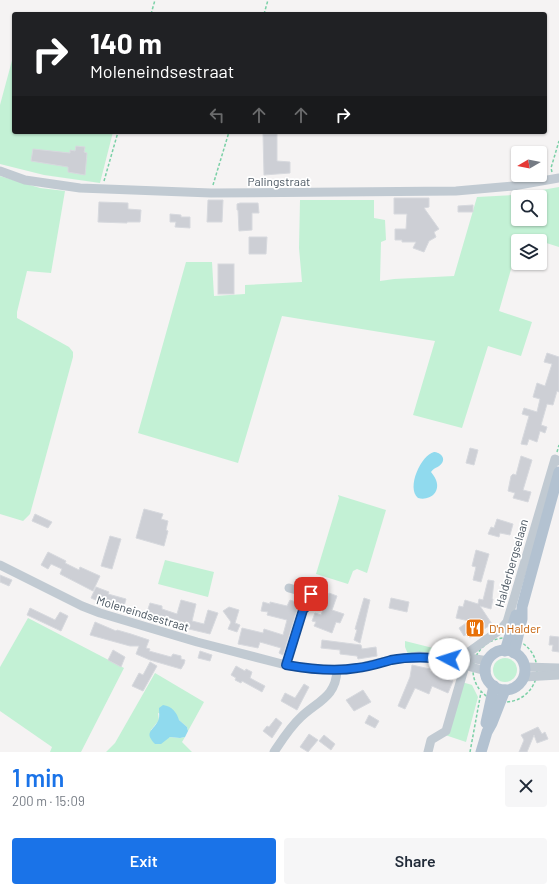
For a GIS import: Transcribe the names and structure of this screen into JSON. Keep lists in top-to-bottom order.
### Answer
{
  "streets": {
    "main road": ["Halderbergselaan"],
    "street": ["Palingstraat", "Moleneindsestraat"]
  },
  "crossings": [
    ["Halderbergselaan", "Moleneindsestraat"]
  ],
  "places": {
    "restaurant": ["D'n Halder"]
  },
  "north": "left",
  "page": {
    "turn": ["140 m", "Moleneindsestraat"],
    "heading": ["1 min", "200 m · 15:09"],
    "buttons": ["Exit", "Share"]
  }
}
